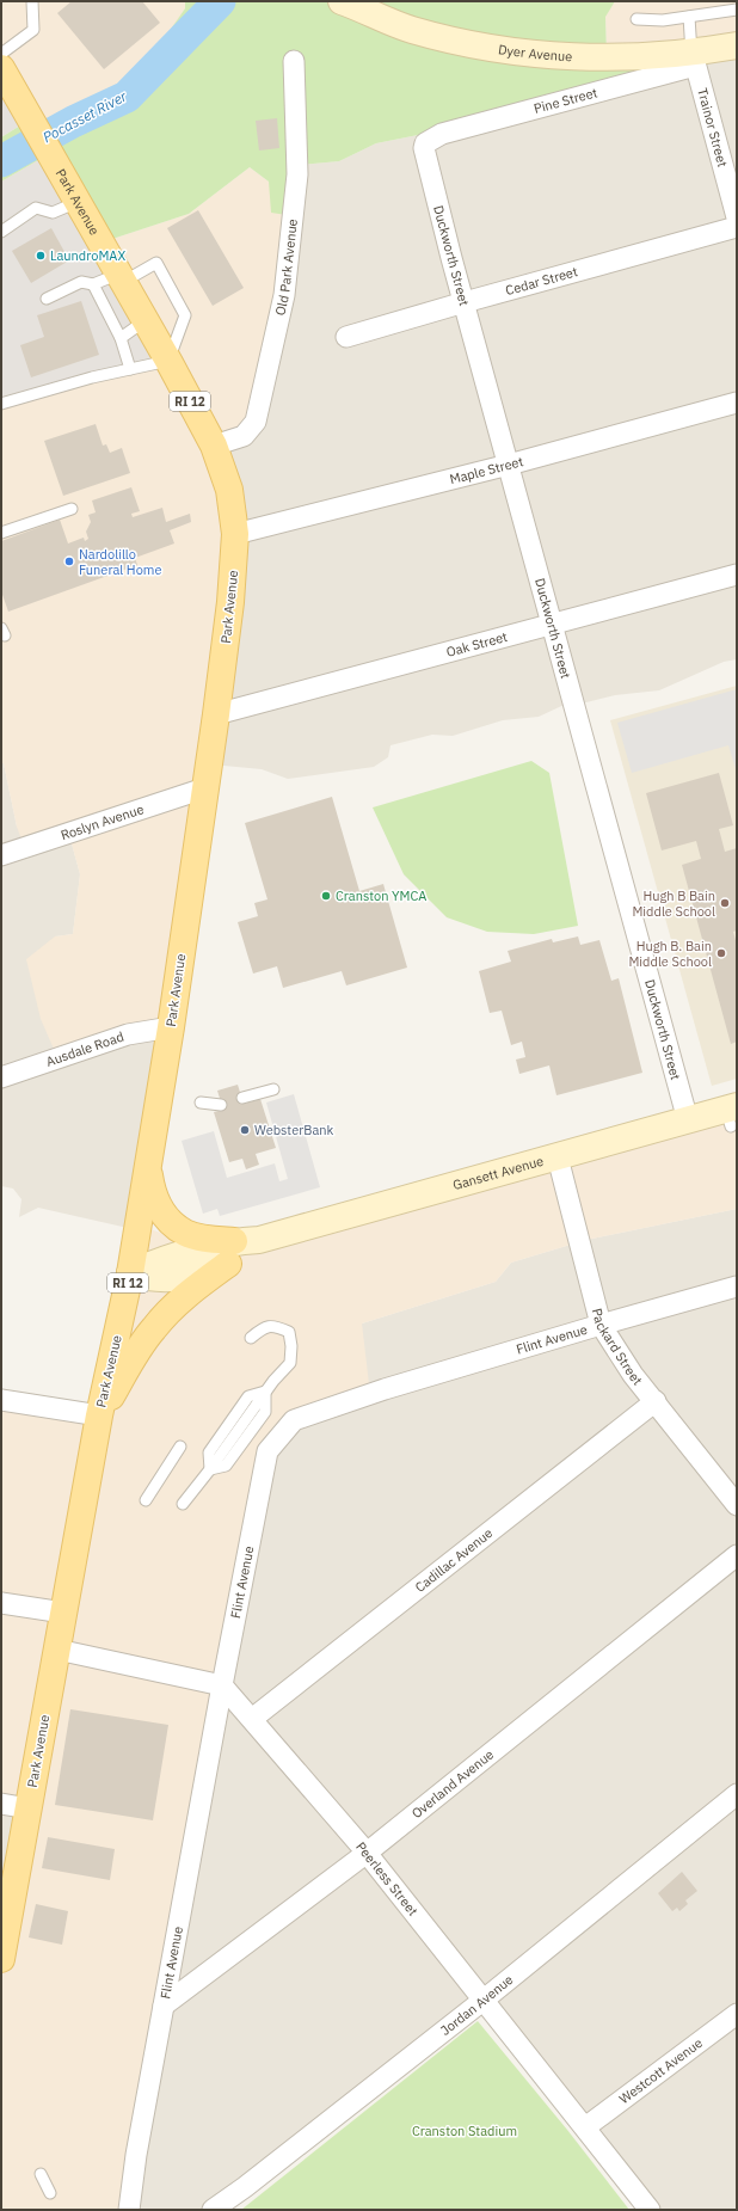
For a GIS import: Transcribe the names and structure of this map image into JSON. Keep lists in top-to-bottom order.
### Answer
{
  "streets": {
    "main road": [
      "Dyer Avenue",
      "Park Avenue",
      "RI 12",
      "Gansett Avenue"
    ],
    "street": [
      "Pine Street",
      "Trainor Street",
      "Duckworth Street",
      "Old Park Avenue",
      "Cedar Street",
      "Maple Street",
      "Oak Street",
      "Roslyn Avenue",
      "Ausdale Road",
      "Flint Avenue",
      "Packard Street",
      "Cadillac Avenue",
      "Overland Avenue",
      "Peerless Street",
      "Jordan Avenue",
      "Westcott Avenue"
    ]
  },
  "crossings": [
    ["Dyer Avenue", "Pine Street"],
    ["Dyer Avenue", "Trainor Street"],
    ["Pine Street", "Trainor Street"],
    ["Pine Street", "Duckworth Street"],
    ["Park Avenue", "Old Park Avenue"],
    ["Park Avenue", "Maple Street"],
    ["Park Avenue", "Oak Street"],
    ["Park Avenue", "Roslyn Avenue"],
    ["Park Avenue", "Ausdale Road"],
    ["Park Avenue", "Gansett Avenue"],
    ["Duckworth Street", "Cedar Street"],
    ["Duckworth Street", "Maple Street"],
    ["Duckworth Street", "Oak Street"],
    ["Duckworth Street", "Gansett Avenue"],
    ["Gansett Avenue", "Packard Street"],
    ["Flint Avenue", "Packard Street"],
    ["Flint Avenue", "Overland Avenue"],
    ["Flint Avenue", "Peerless Street"],
    ["Packard Street", "Cadillac Avenue"],
    ["Cadillac Avenue", "Peerless Street"],
    ["Overland Avenue", "Peerless Street"],
    ["Peerless Street", "Jordan Avenue"],
    ["Peerless Street", "Westcott Avenue"]
  ],
  "water": ["Pocasset River"],
  "parks": ["Cranston Stadium"],
  "places": [
    "LaundroMAX",
    "Nardolillo Funeral Home",
    "Cranston YMCA",
    "Hugh B Bain Middle School",
    "Hugh B. Bain Middle School",
    "WebsterBank"
  ]
}
